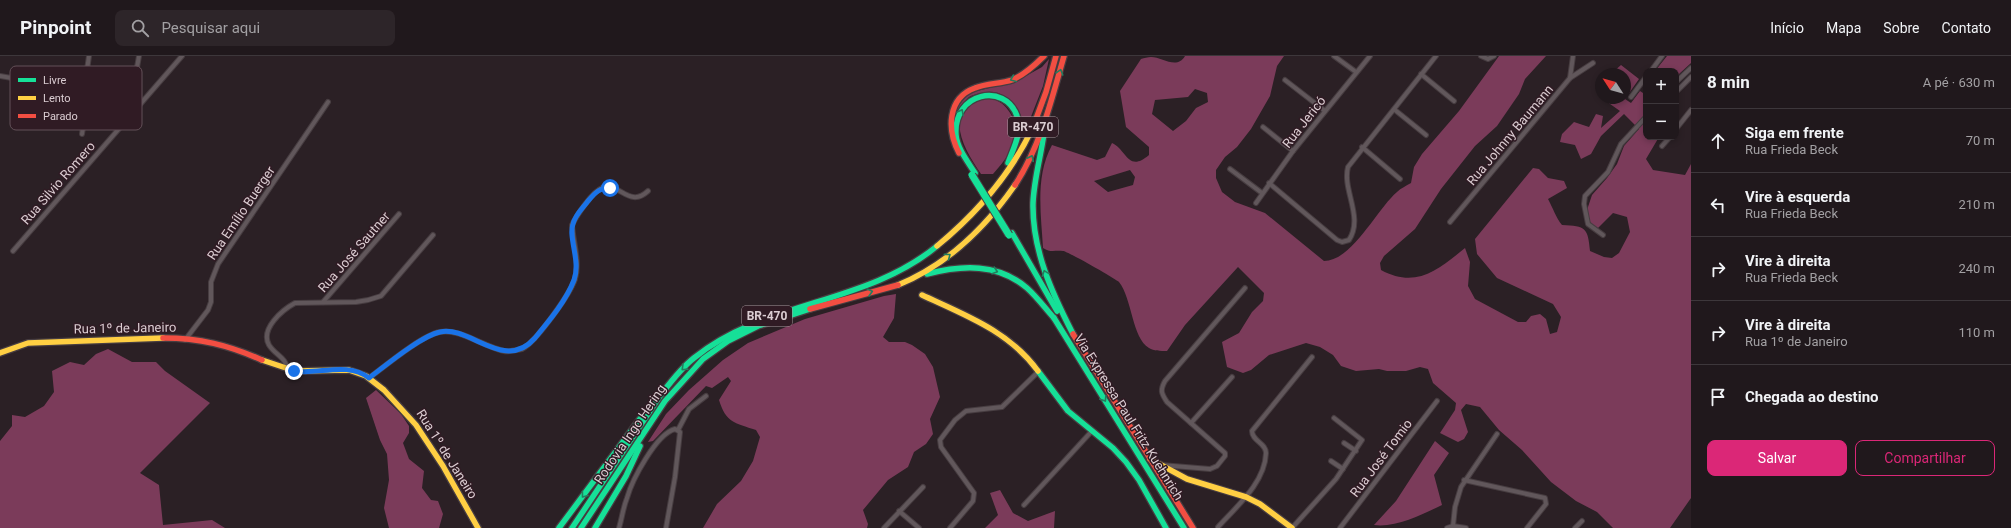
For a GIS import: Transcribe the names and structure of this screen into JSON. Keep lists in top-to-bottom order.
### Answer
{
  "streets": {
    "main road": [
      "BR-470",
      "Rua 1º de Janeiro",
      "Via Expressa Paul Fritz Kuehnrich",
      "Rodovia Ingo Hering"
    ],
    "street": [
      "Rua Jericó",
      "Rua Johnny Baumann",
      "Rua Silvio Romero",
      "Rua Emílio Buerger",
      "Rua José Sautner",
      "Rua José Tomio"
    ]
  },
  "crossings": [
    ["Rua Emílio Buerger", "Rua 1º de Janeiro"]
  ],
  "legend": ["Livre", "Lento", "Parado"],
  "north": "top left",
  "page": {
    "header": "Pinpoint",
    "search": "Pesquisar aqui",
    "nav": [
      "Início",
      "Mapa",
      "Sobre",
      "Contato"
    ],
    "heading": ["8 min", "A pé · 630 m"],
    "map_buttons": ["+", "−"],
    "list": [
      ["Siga em frente", "Rua Frieda Beck", "70 m"],
      ["Vire à esquerda", "Rua Frieda Beck", "210 m"],
      ["Vire à direita", "Rua Frieda Beck", "240 m"],
      ["Vire à direita", "Rua 1º de Janeiro", "110 m"],
      "Chegada ao destino"
    ],
    "buttons": ["Salvar", "Compartilhar"]
  }
}
